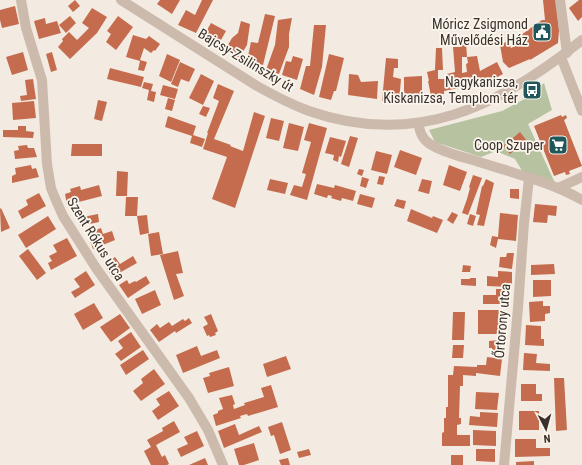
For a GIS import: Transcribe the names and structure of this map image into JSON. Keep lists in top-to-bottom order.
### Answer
{
  "streets": {
    "street": ["Bajcsy-Zsilinszky út", "Szent Rókus utca", "Őrtorony utca"]
  },
  "places": {
    "public building": ["Móricz Zsigmond Művelődési Ház"],
    "bus stop": ["Nagykanizsa, Kiskanizsa, Templom tér"],
    "supermarket": ["Coop Szuper"]
  },
  "north": "bottom"
}
